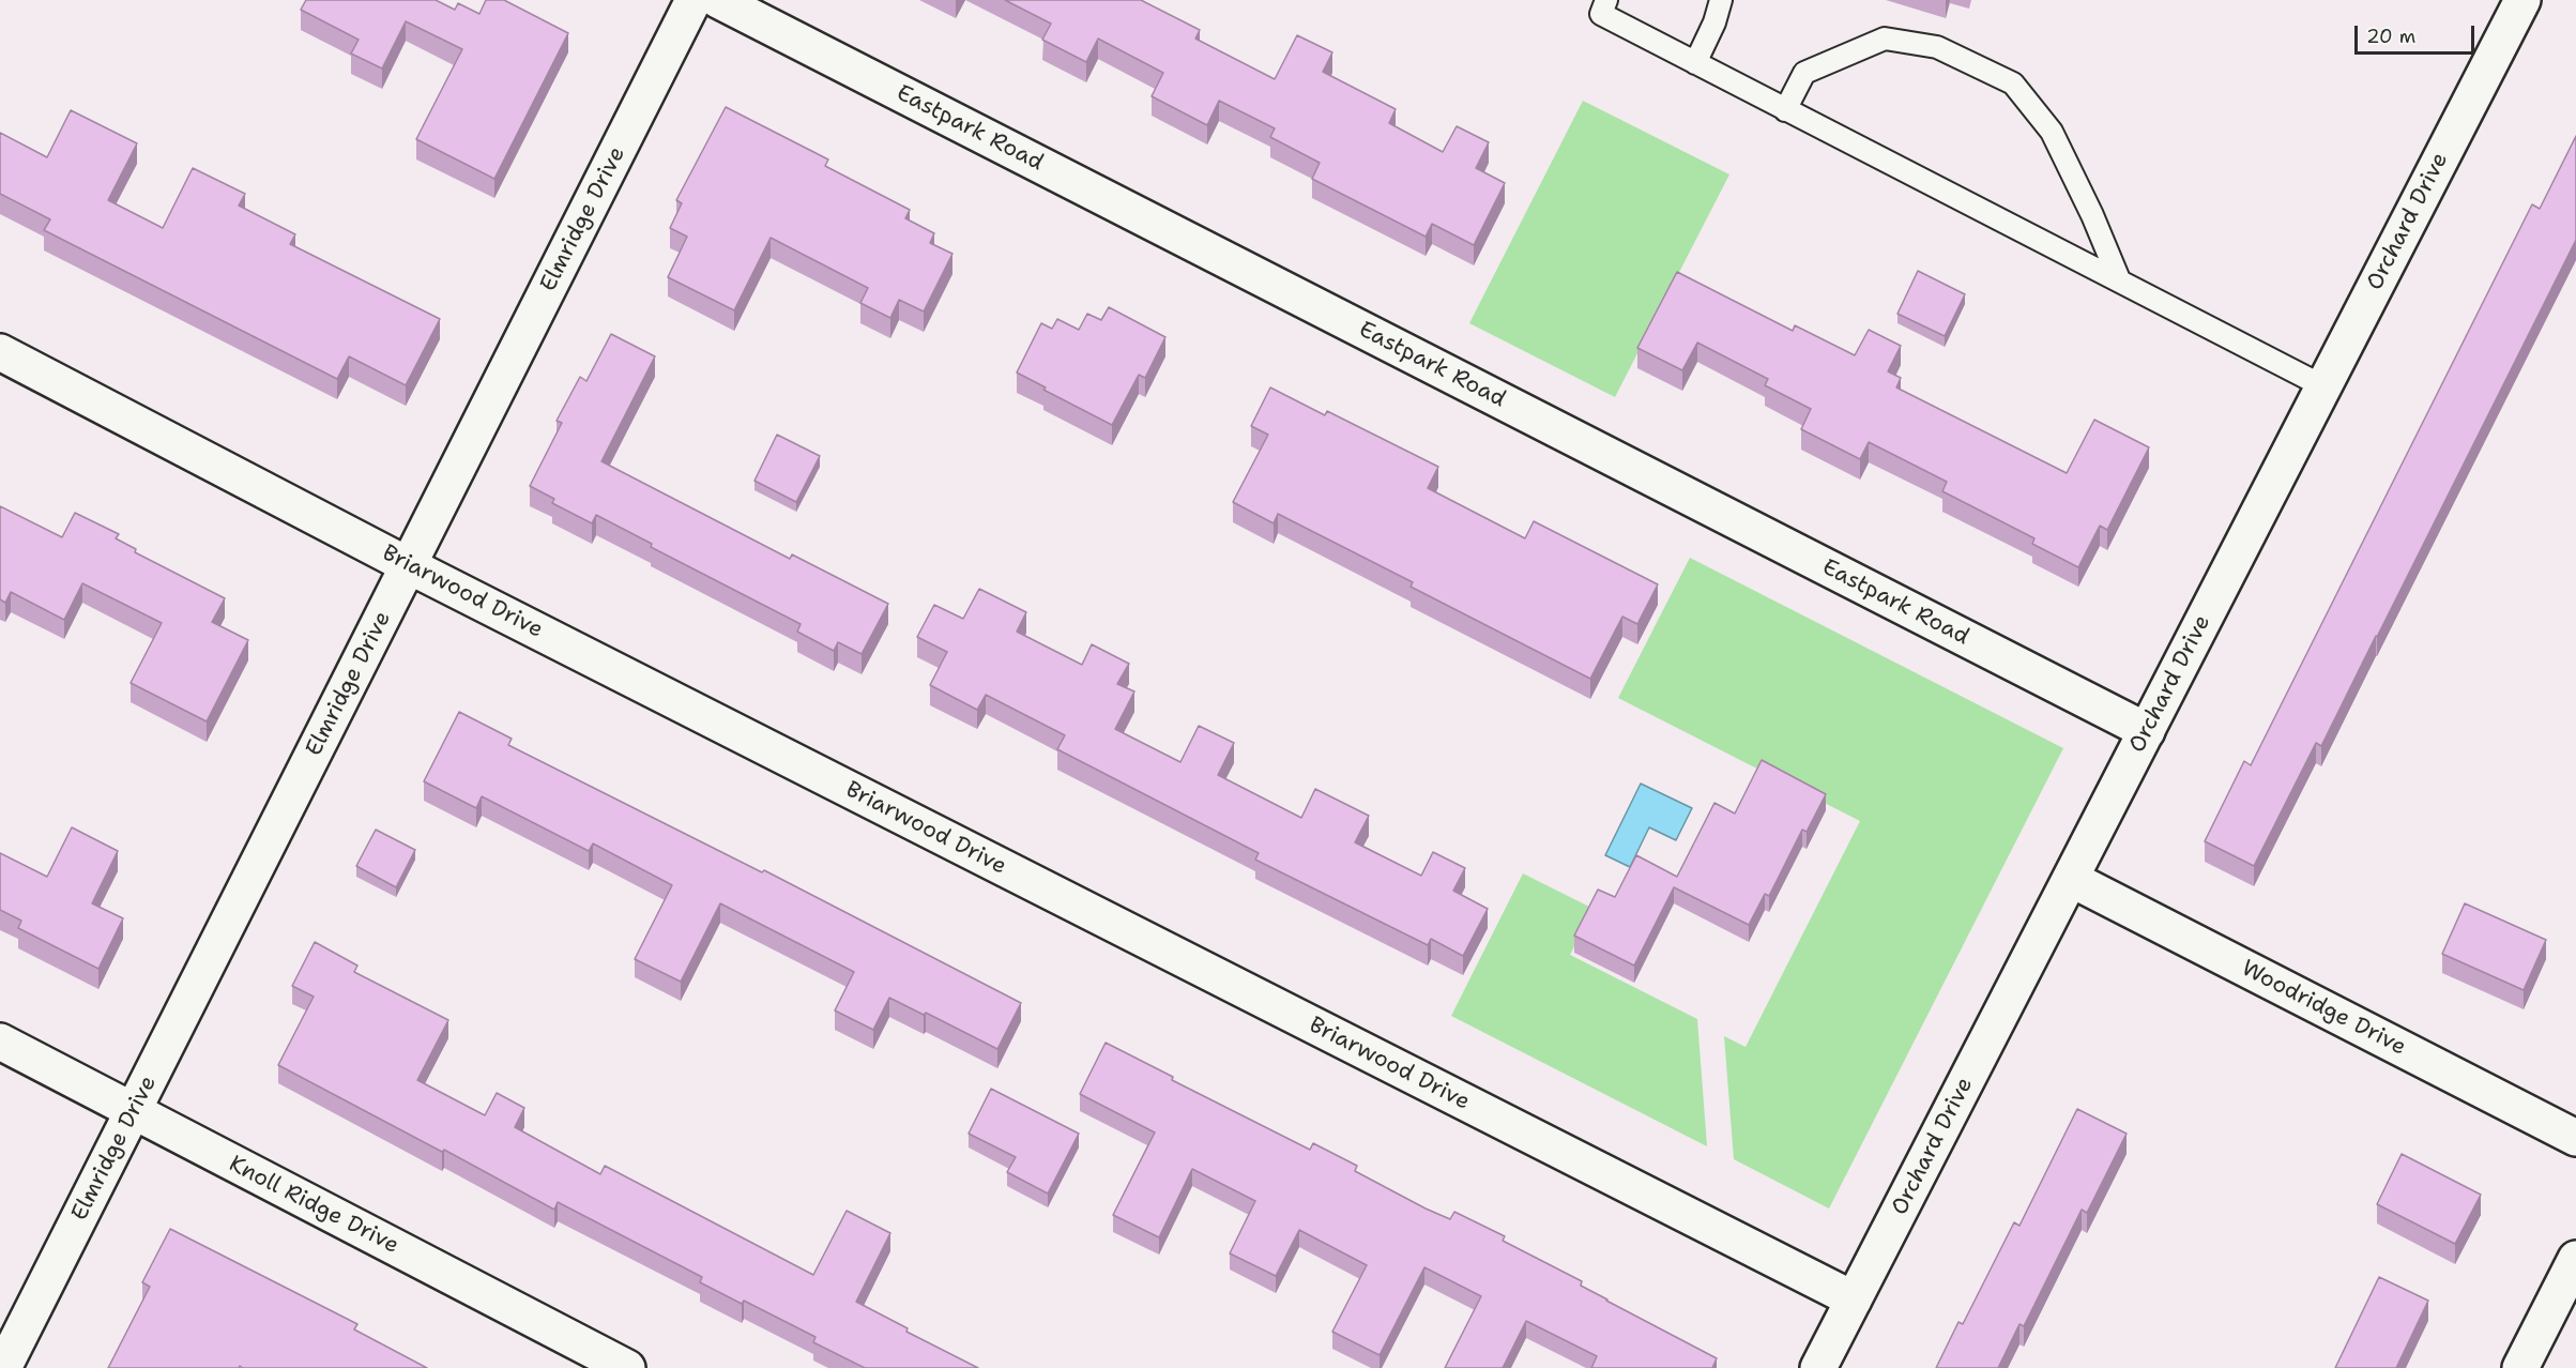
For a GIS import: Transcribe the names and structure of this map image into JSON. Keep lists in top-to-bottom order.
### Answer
{
  "streets": {
    "street": [
      "Eastpark Road",
      "Elmridge Drive",
      "Orchard Drive",
      "Briarwood Drive",
      "Woodridge Drive",
      "Knoll Ridge Drive"
    ]
  },
  "crossings": [
    ["Eastpark Road", "Orchard Drive"],
    ["Elmridge Drive", "Briarwood Drive"],
    ["Elmridge Drive", "Knoll Ridge Drive"],
    ["Orchard Drive", "Briarwood Drive"],
    ["Orchard Drive", "Woodridge Drive"]
  ],
  "scale_bar": "20 m"
}
